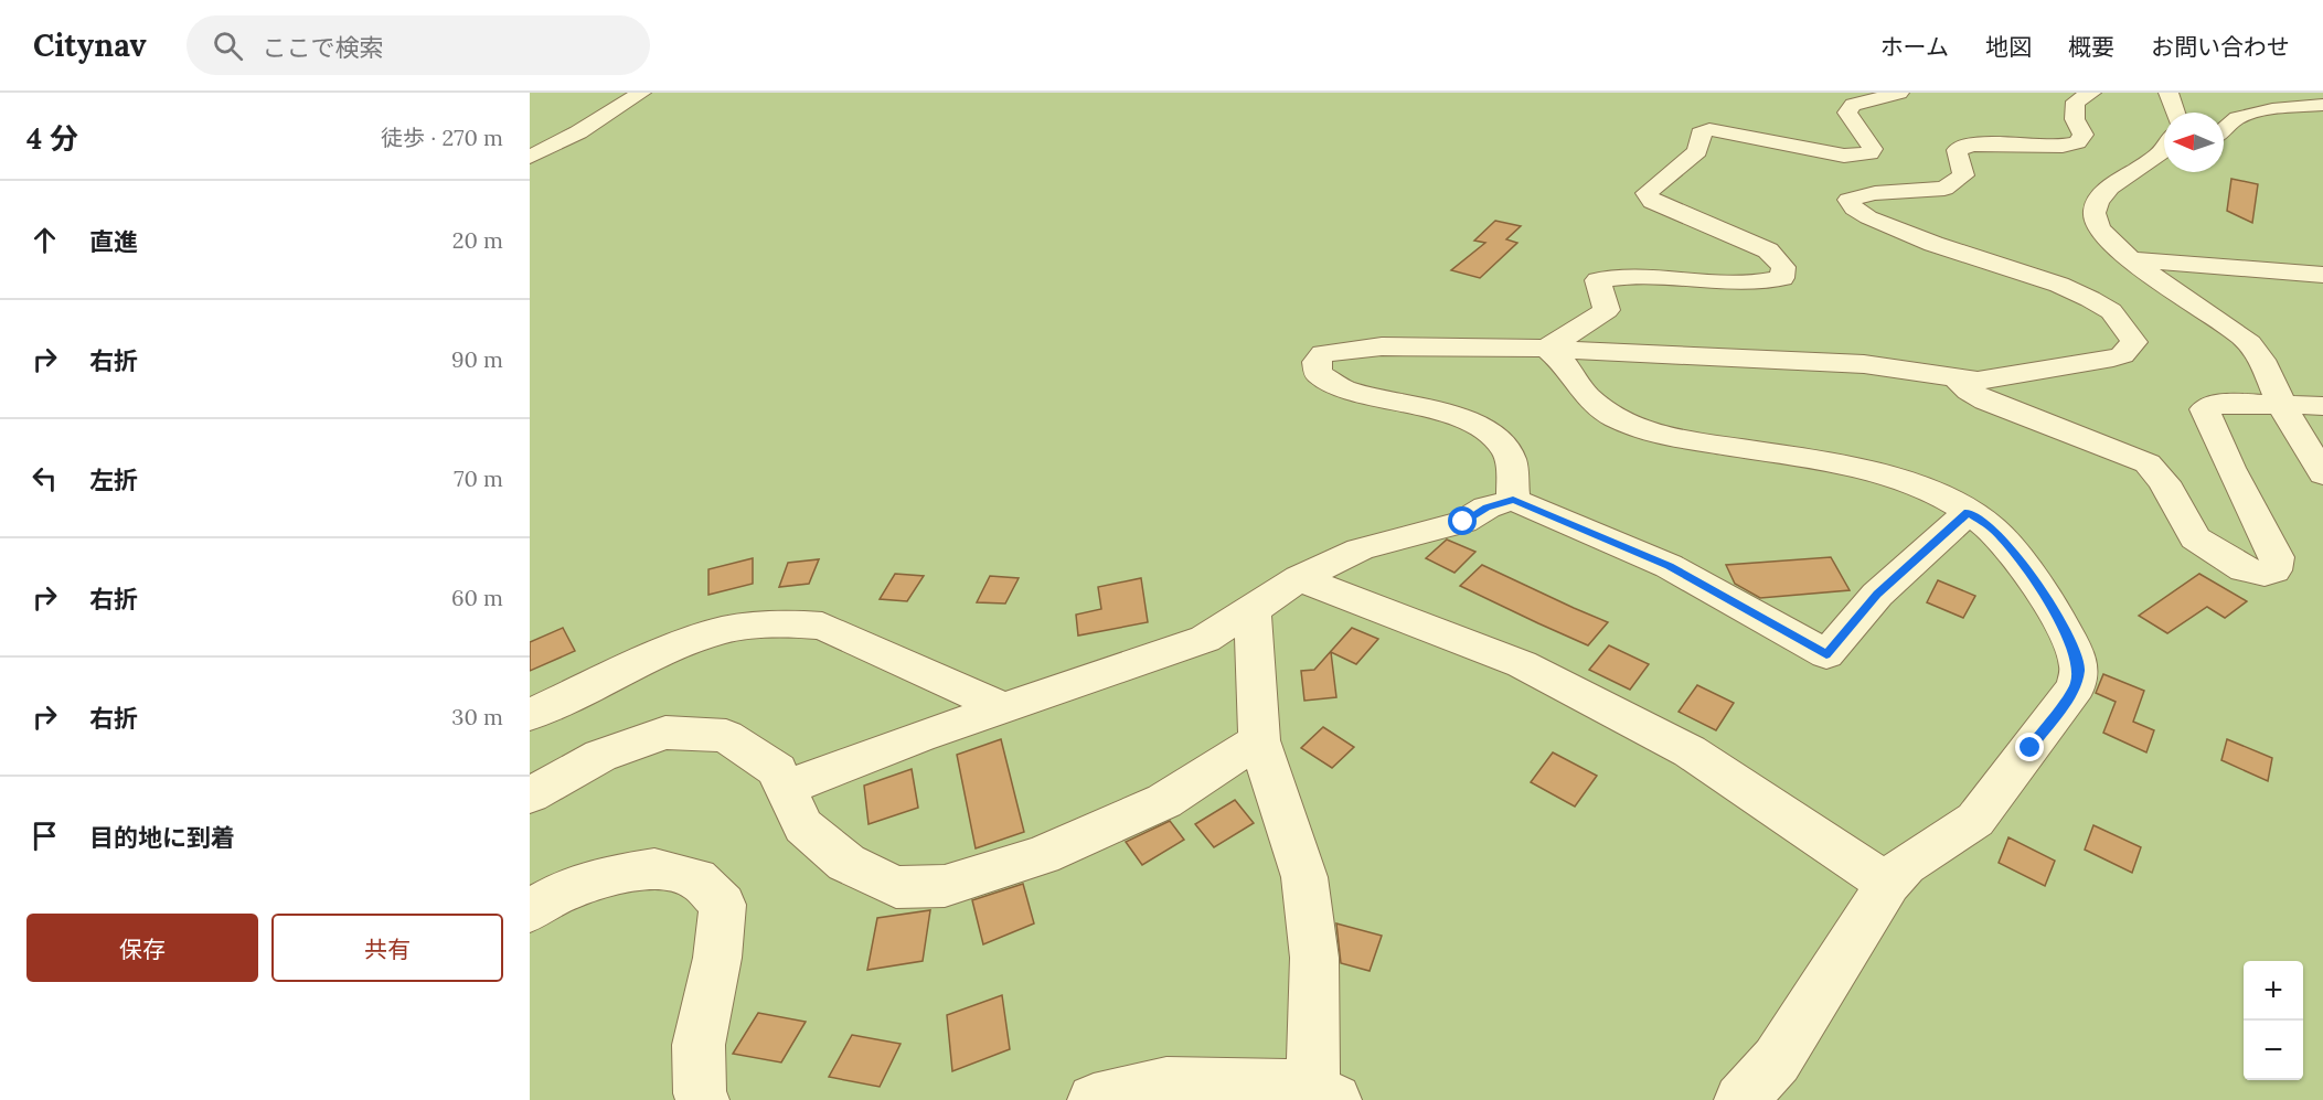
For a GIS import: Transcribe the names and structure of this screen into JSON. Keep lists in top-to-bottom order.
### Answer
{
  "north": "left",
  "page": {
    "header": "Citynav",
    "search": "ここで検索",
    "nav": [
      "ホーム",
      "地図",
      "概要",
      "お問い合わせ"
    ],
    "heading": ["4 分", "徒歩 · 270 m"],
    "list": [
      ["直進", "20 m"],
      ["右折", "90 m"],
      ["左折", "70 m"],
      ["右折", "60 m"],
      ["右折", "30 m"],
      "目的地に到着"
    ],
    "buttons": ["保存", "共有"],
    "map_buttons": ["+", "−"]
  }
}
